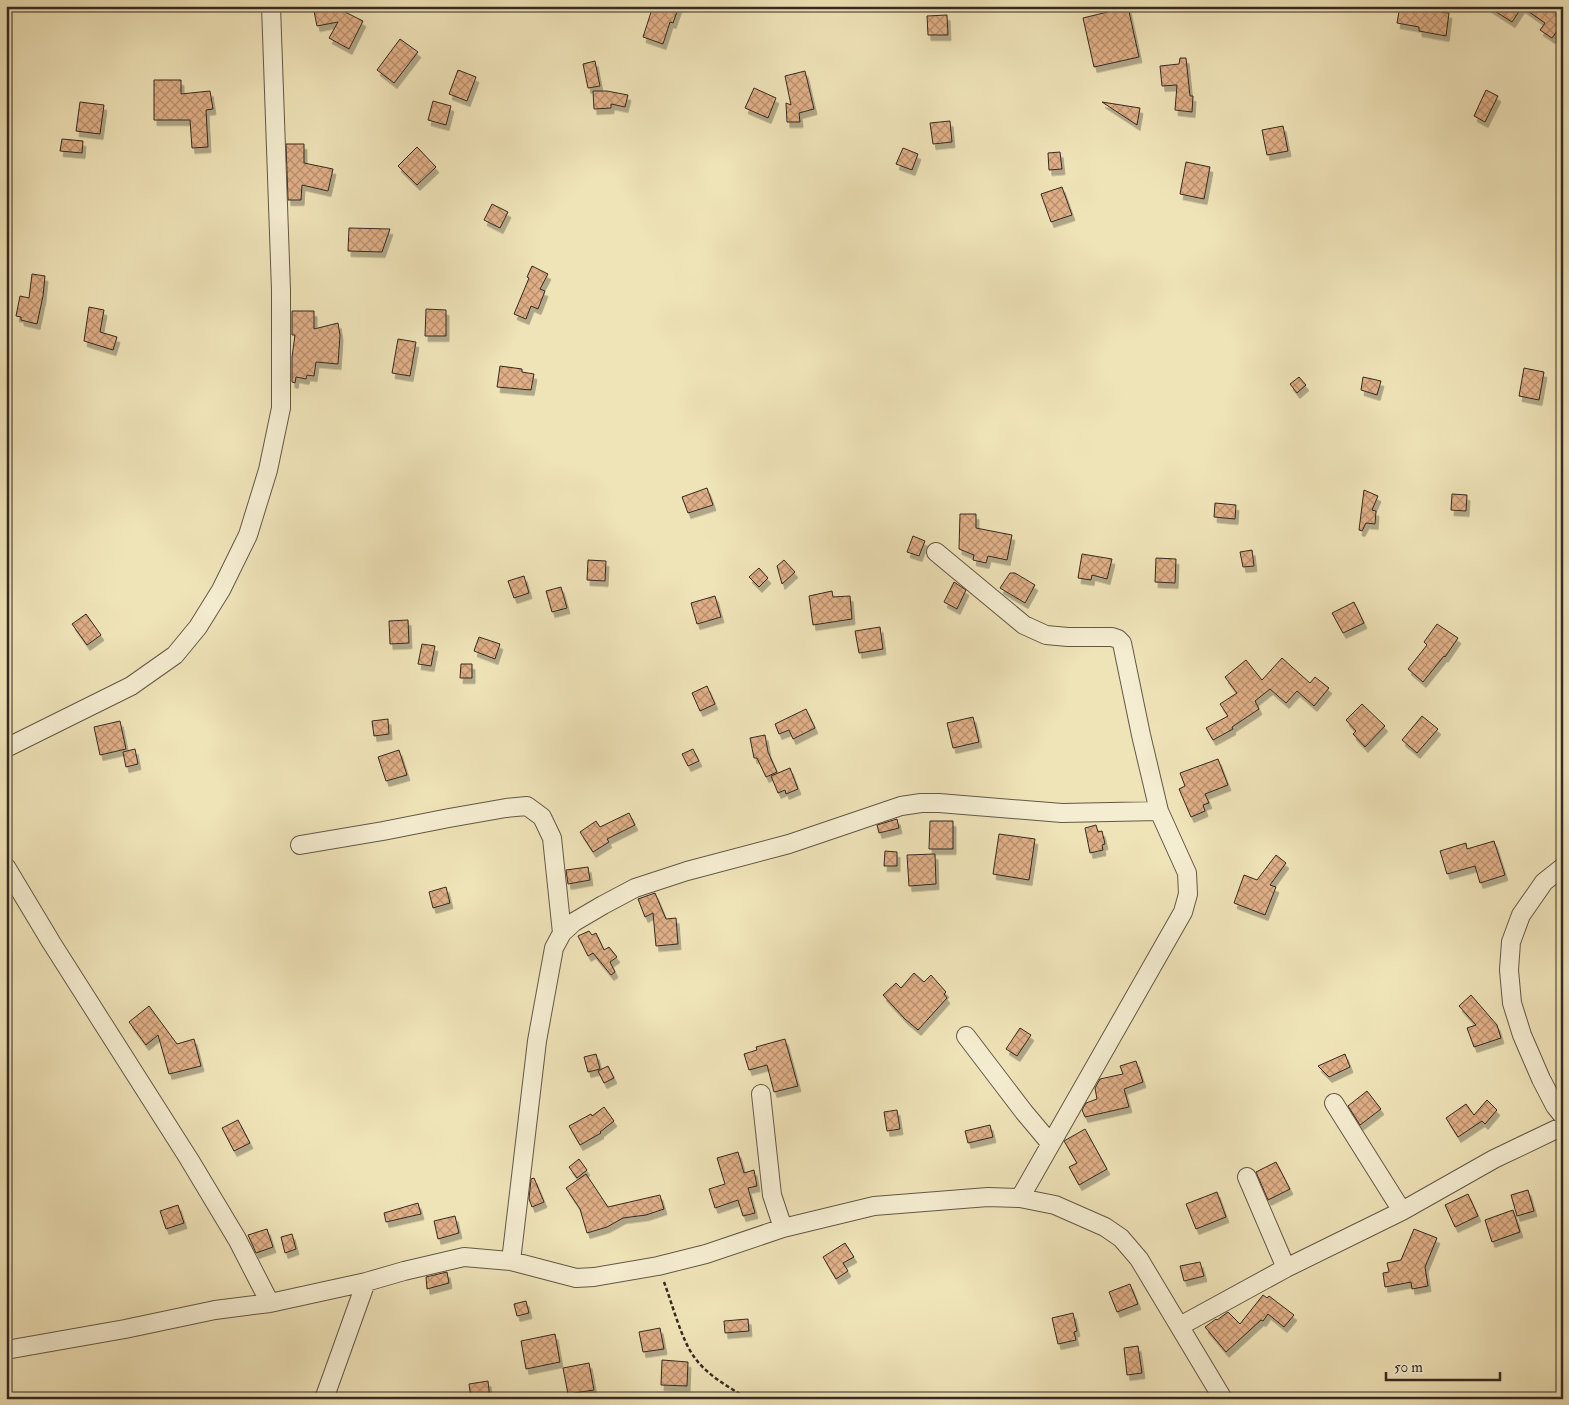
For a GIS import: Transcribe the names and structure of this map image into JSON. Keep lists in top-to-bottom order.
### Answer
{
  "scale_bar": "50 m"
}
